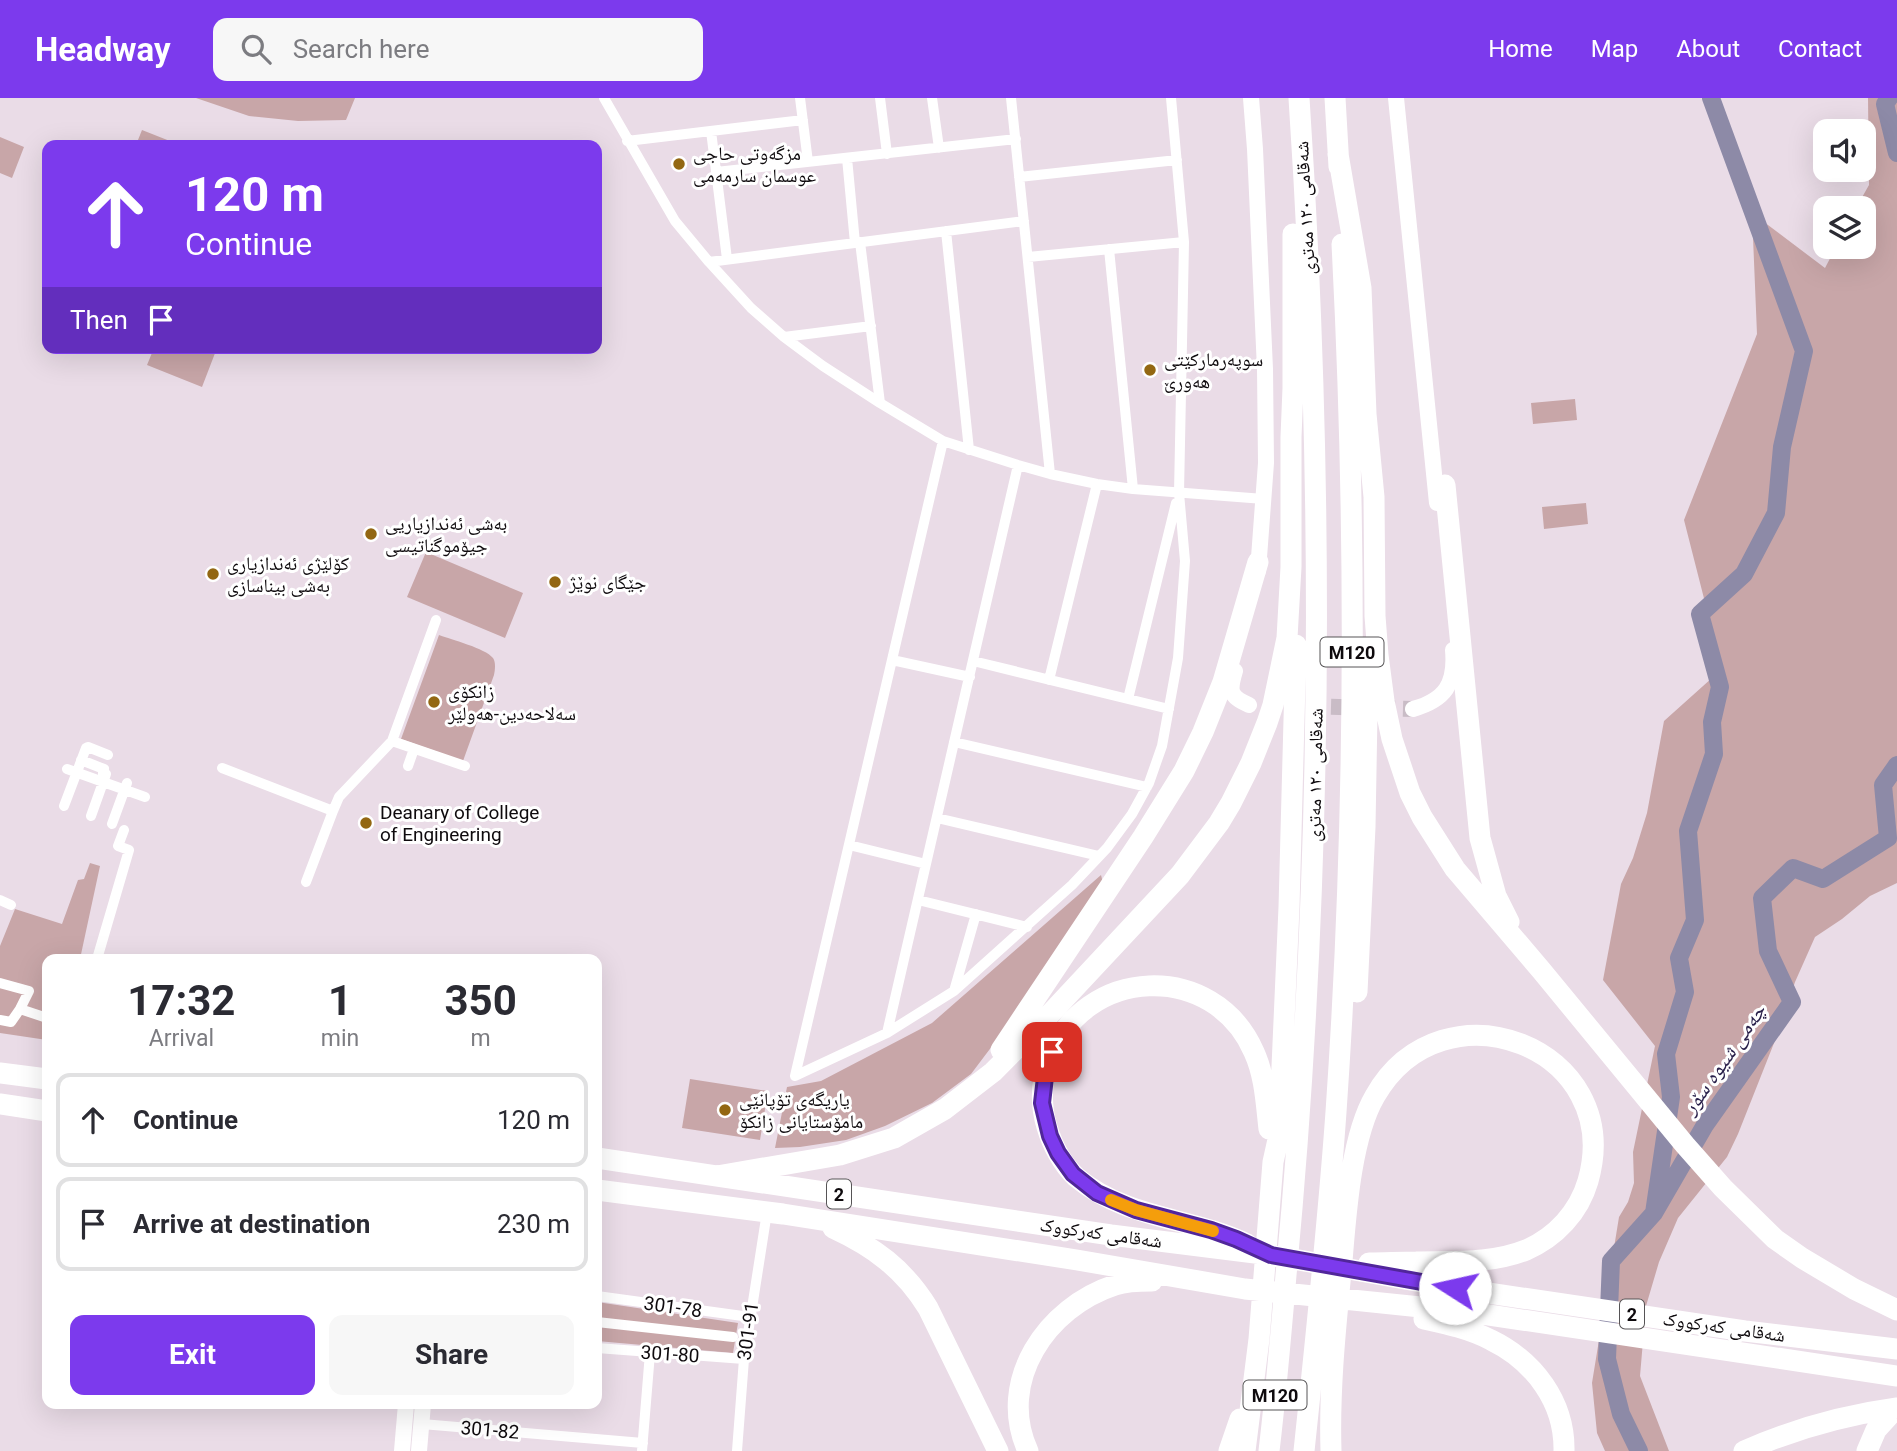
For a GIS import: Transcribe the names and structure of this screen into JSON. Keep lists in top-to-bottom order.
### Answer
{
  "streets": {
    "highway": [
      "شەقامی ١٢٠ مەتری",
      "M120",
      "2",
      "شەقامی کەرکووک"
    ],
    "street": [
      "301-78",
      "301-91",
      "301-80",
      "301-82"
    ]
  },
  "crossings": [
    ["شەقامی کەرکووک", "301-91"],
    ["301-78", "301-91"],
    ["301-91", "301-80"]
  ],
  "water": ["چەمی شیوە سۆر"],
  "places": [
    "مزگەوتی حاجی عوسمان سارمەمی",
    "سوپەرمارکێتی هەورێ",
    "بەشی ئەندازیاریی جیۆموگناتیسی",
    "کۆلێژی ئەندازیاری بەشی بیناسازی",
    "جێگای نوێژ",
    "زانکۆی سەلاحەدین-هەولێر",
    "Deanary of College of Engineering",
    "یاریگەی تۆپانێی مامۆستایانی زانکۆ"
  ],
  "page": {
    "header": "Headway",
    "search": "Search here",
    "nav": [
      "Home",
      "Map",
      "About",
      "Contact"
    ],
    "turn": ["120 m", "Continue"],
    "then": "Then",
    "eta": [
      "17:32",
      "Arrival",
      "1",
      "min",
      "350",
      "m"
    ],
    "list": [
      {
        "name": "Continue",
        "value": "120 m"
      },
      {
        "name": "Arrive at destination",
        "value": "230 m"
      }
    ],
    "buttons": ["Exit", "Share"]
  }
}
